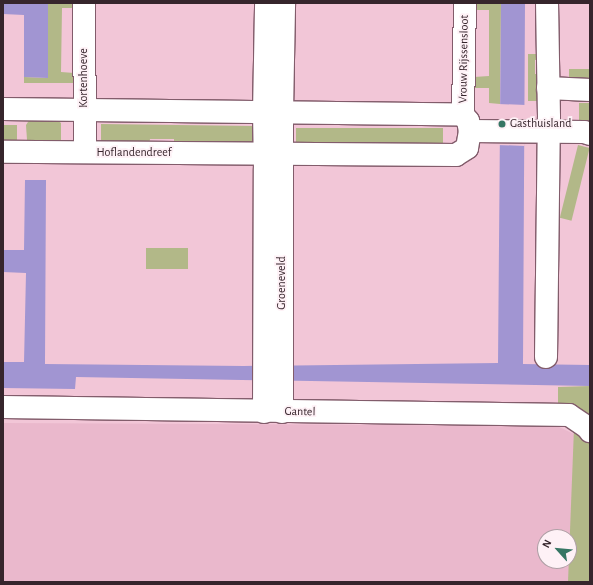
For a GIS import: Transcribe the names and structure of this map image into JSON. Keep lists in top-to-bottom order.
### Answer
{
  "streets": {
    "street": [
      "Vrouw Rijssensloot",
      "Kortenhoeve",
      "Hoflandendreef",
      "Groeneveld",
      "Gantel"
    ]
  },
  "crossings": [
    ["Vrouw Rijssensloot", "Hoflandendreef"],
    ["Kortenhoeve", "Hoflandendreef"],
    ["Hoflandendreef", "Groeneveld"],
    ["Groeneveld", "Gantel"]
  ],
  "places": ["Gasthuisland"],
  "north": "top left"
}
